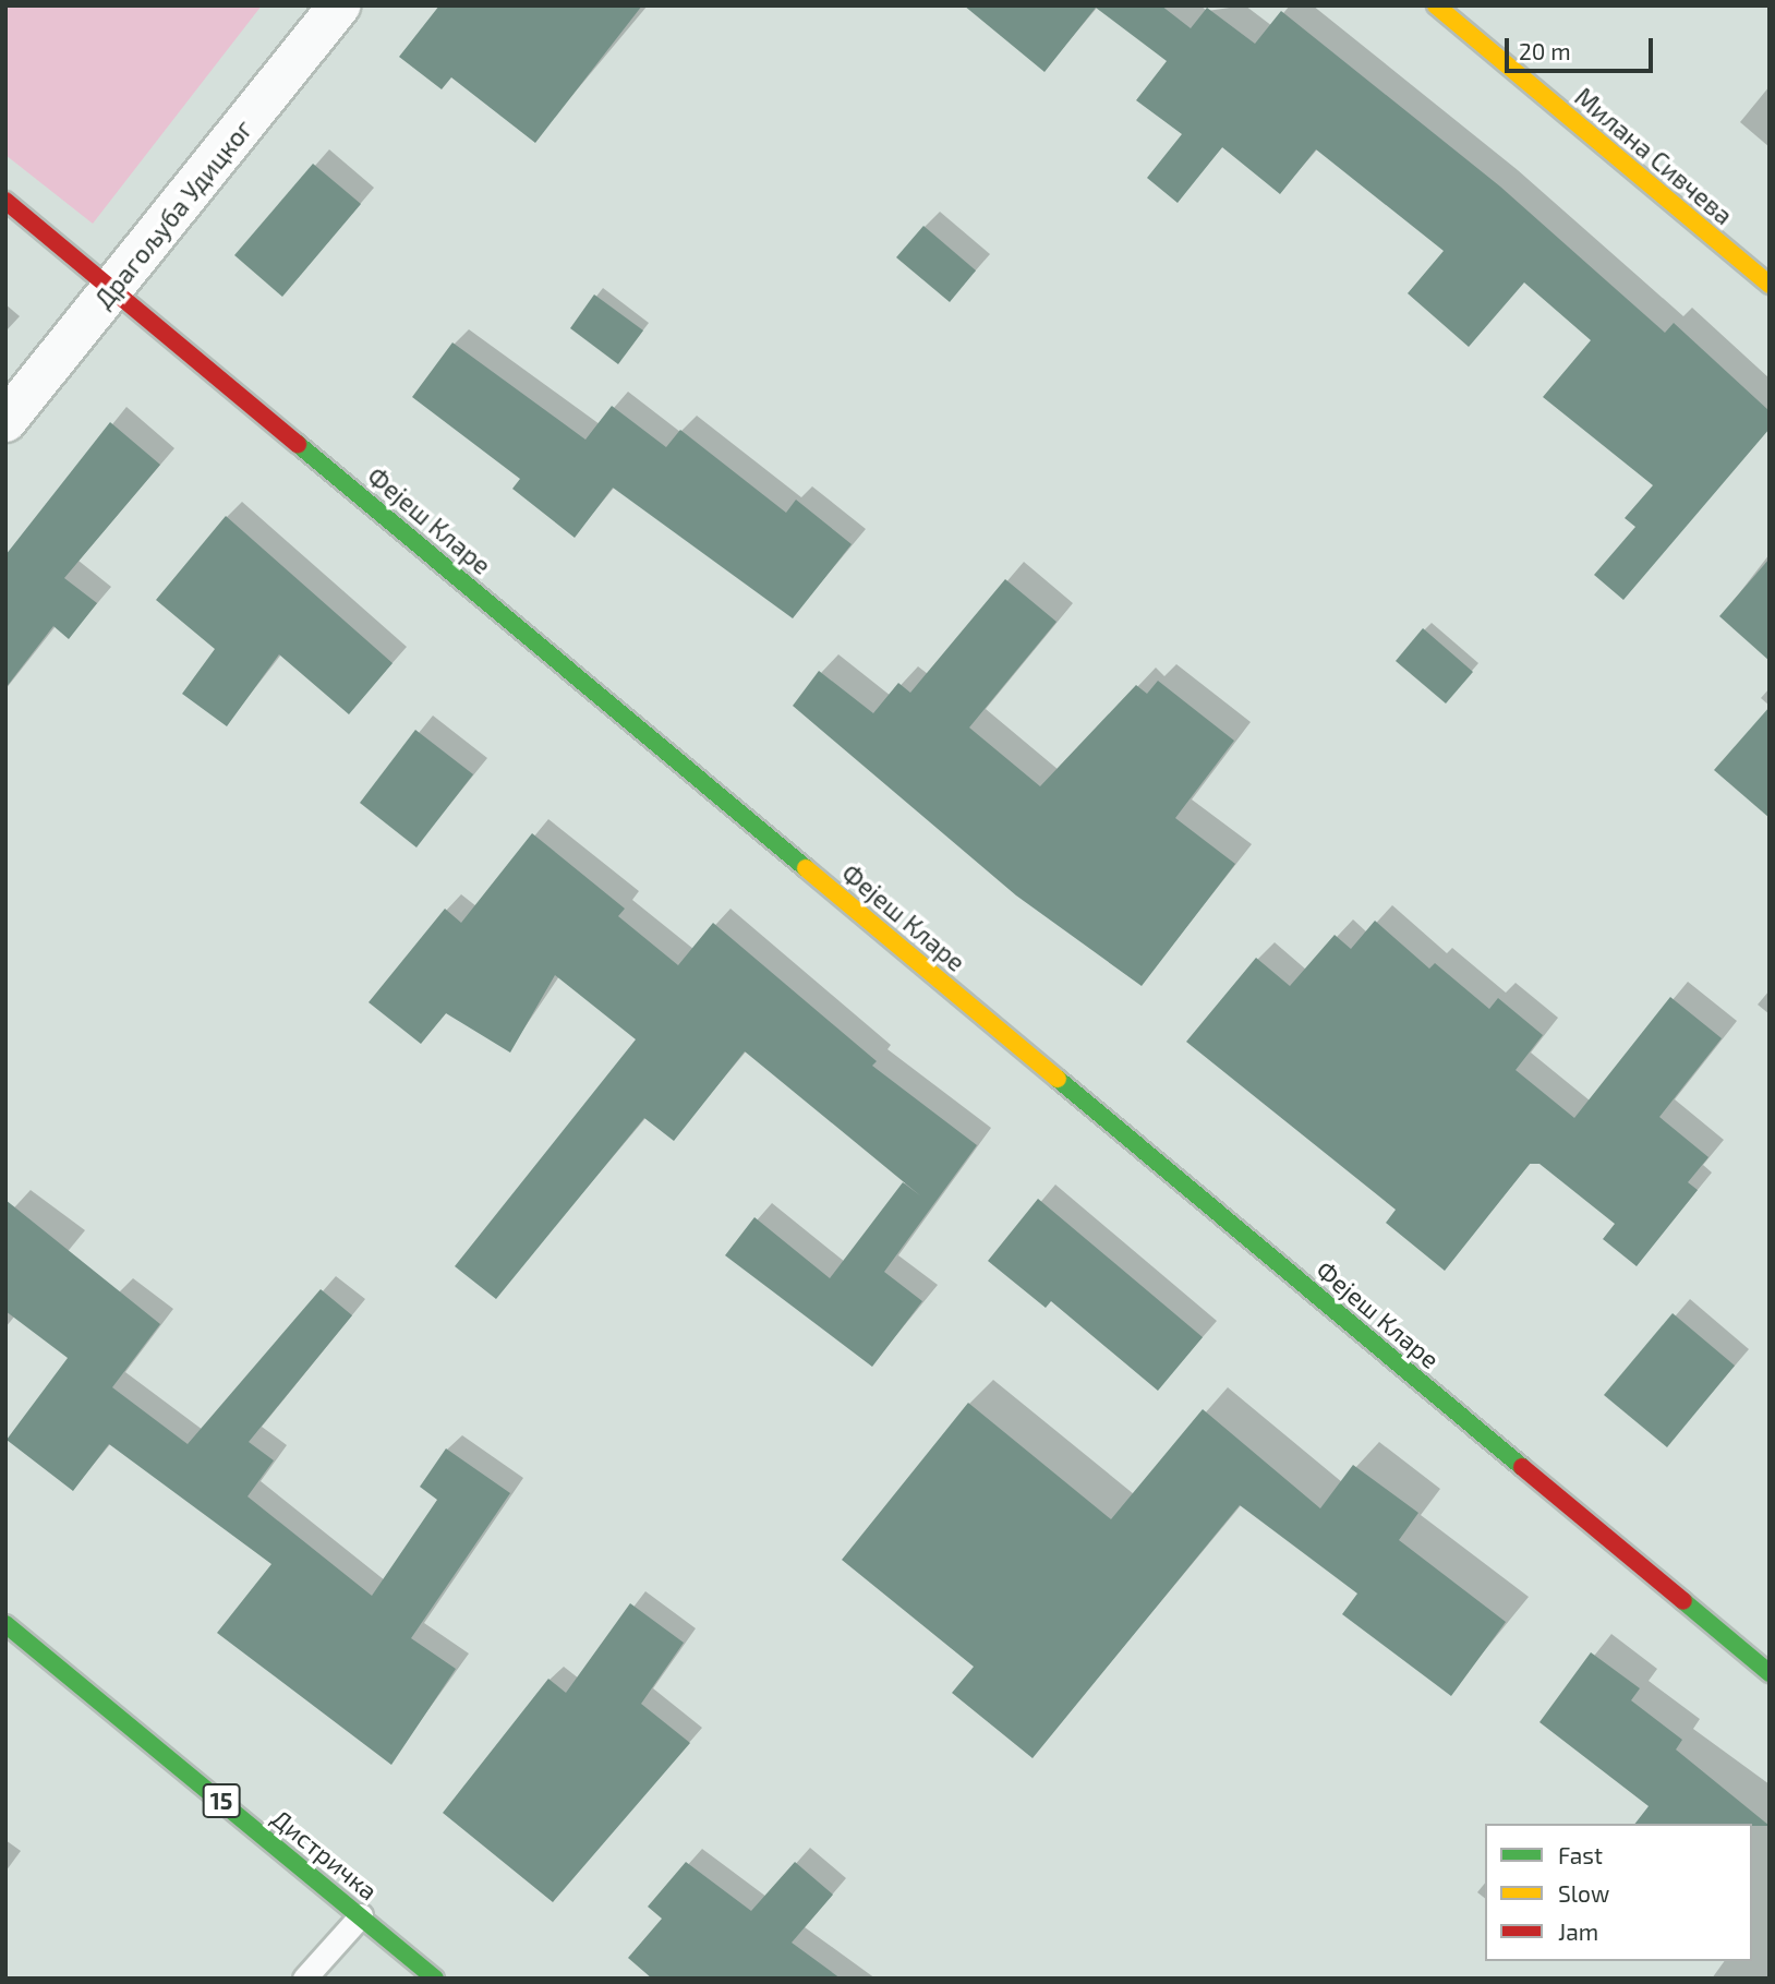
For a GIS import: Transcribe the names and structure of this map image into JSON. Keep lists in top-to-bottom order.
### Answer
{
  "streets": {
    "street": [
      "Милана Сивчева",
      "Драгољуба Удицког",
      "Фејеш Кларе",
      "15",
      "Дистричка"
    ]
  },
  "crossings": [
    ["Драгољуба Удицког", "Фејеш Кларе"]
  ],
  "legend": ["Fast", "Slow", "Jam"],
  "scale_bar": "20 m"
}
